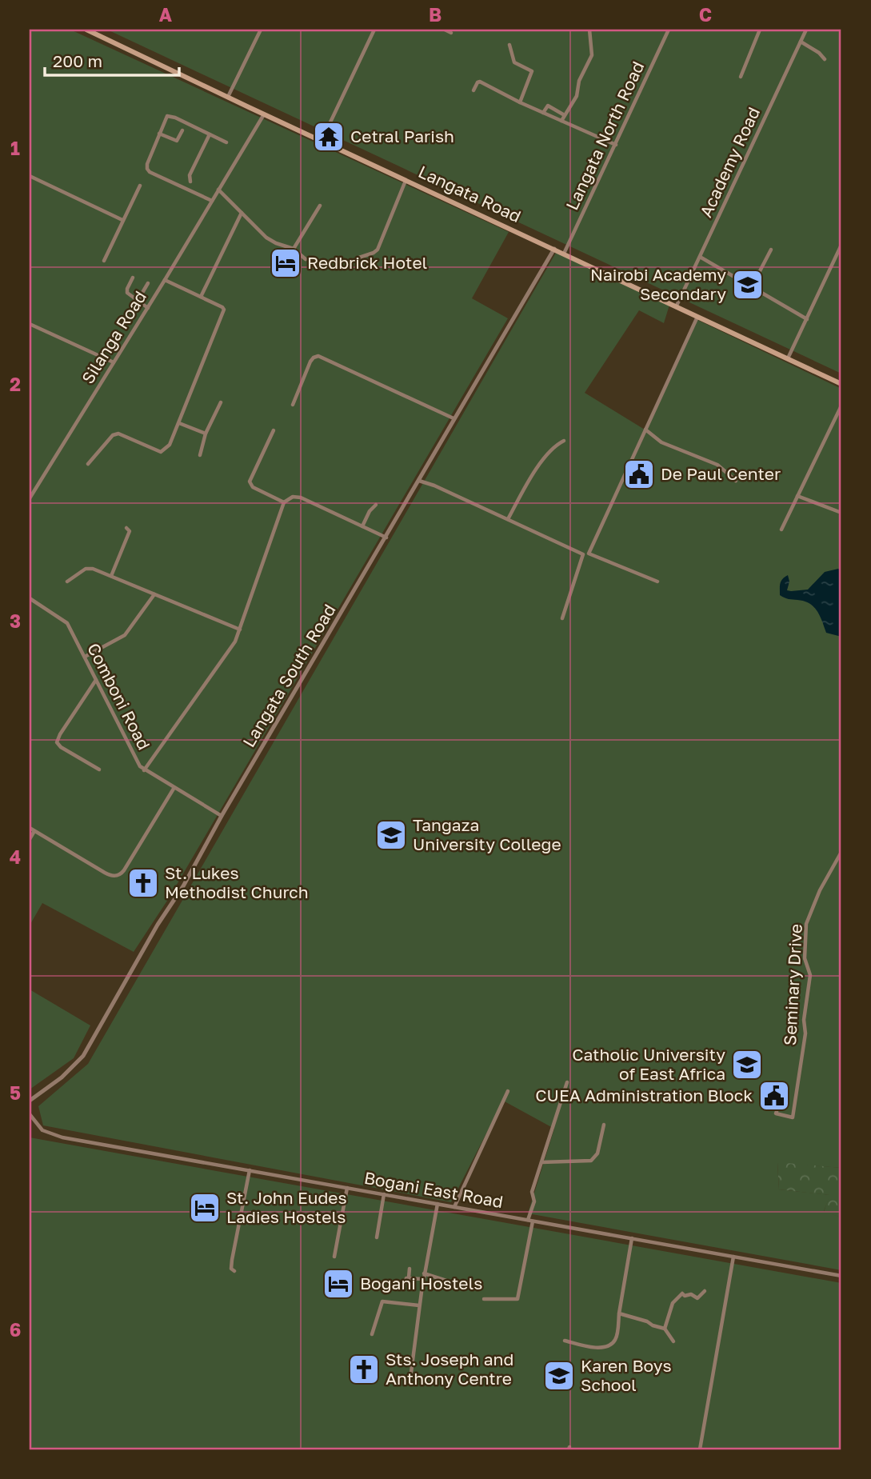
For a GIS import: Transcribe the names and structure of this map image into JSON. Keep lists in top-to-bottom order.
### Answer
{
  "streets": {
    "main road": ["Langata Road"],
    "street": [
      "Langata North Road",
      "Academy Road",
      "Silanga Road",
      "Langata South Road",
      "Comboni Road",
      "Seminary Drive",
      "Bogani East Road"
    ]
  },
  "crossings": [
    ["Langata North Road", "Langata Road"],
    ["Academy Road", "Langata Road"],
    ["Langata Road", "Silanga Road"],
    ["Langata Road", "Langata South Road"],
    ["Langata South Road", "Comboni Road"]
  ],
  "places": {
    "temple": ["Cetral Parish"],
    "hotel": ["Redbrick Hotel", "St. John Eudes Ladies Hostels", "Bogani Hostels"],
    "school or university": [
      "Nairobi Academy Secondary",
      "Tangaza University College",
      "Catholic University of East Africa",
      "Karen Boys School"
    ],
    "public building": ["De Paul Center", "CUEA Administration Block"],
    "church": ["St. Lukes Methodist Church", "Sts. Joseph and Anthony Centre"]
  },
  "scale_bar": "200 m",
  "grid": {
    "columns": ["A", "B", "C"],
    "rows": [
      "1",
      "2",
      "3",
      "4",
      "5",
      "6"
    ]
  }
}
